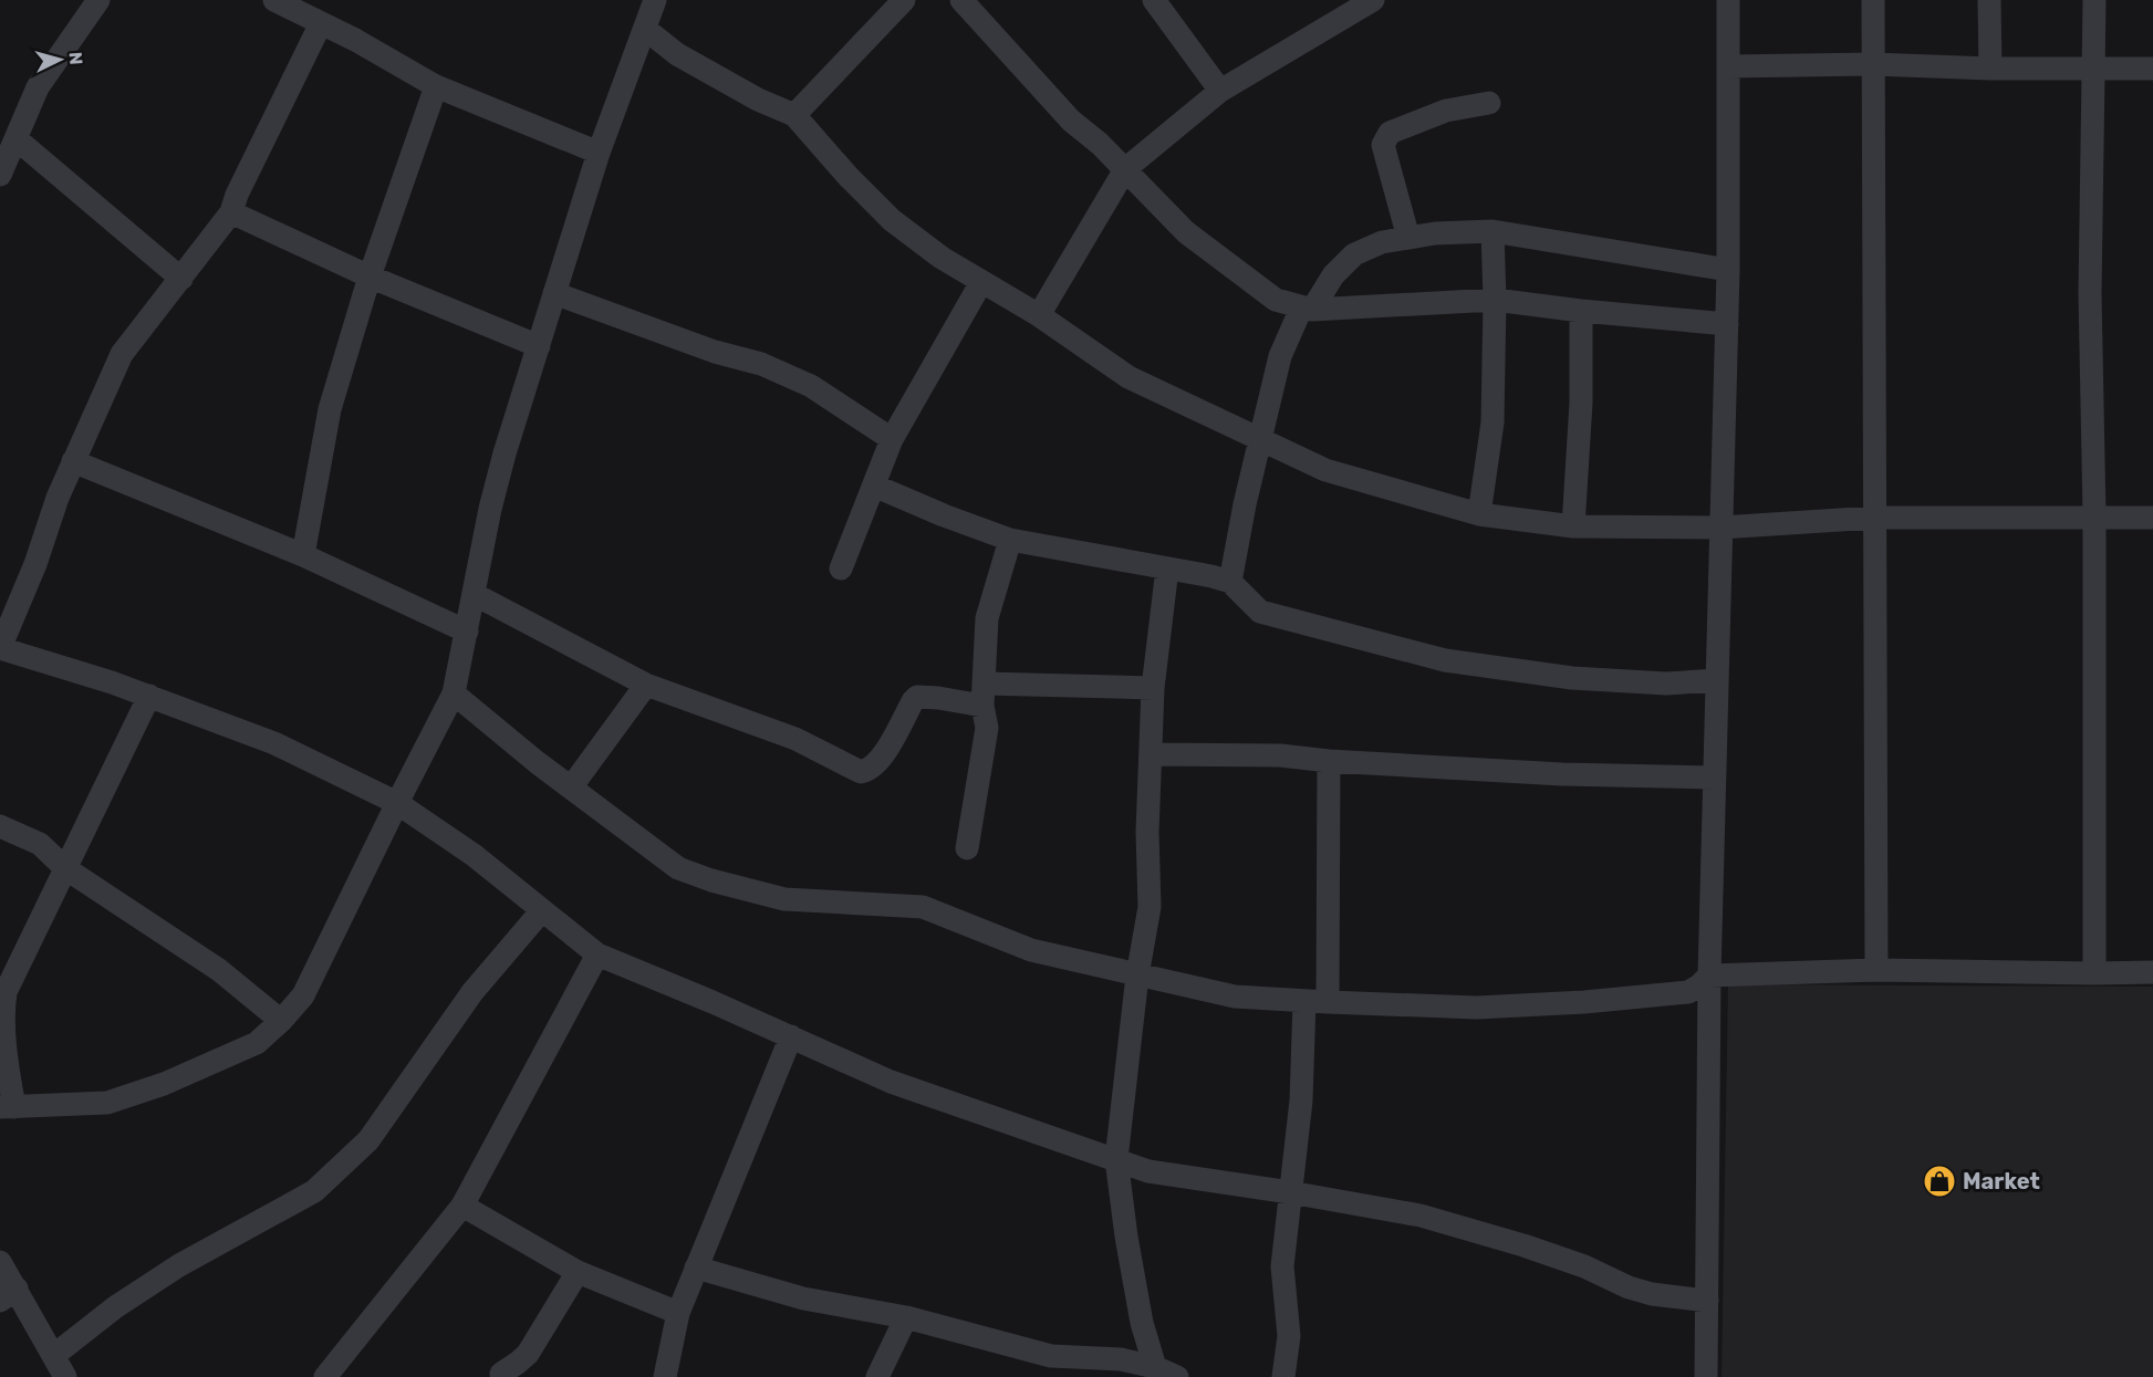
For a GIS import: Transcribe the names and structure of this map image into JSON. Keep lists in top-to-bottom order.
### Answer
{
  "places": {
    "shop": ["Market"]
  },
  "north": "right"
}
